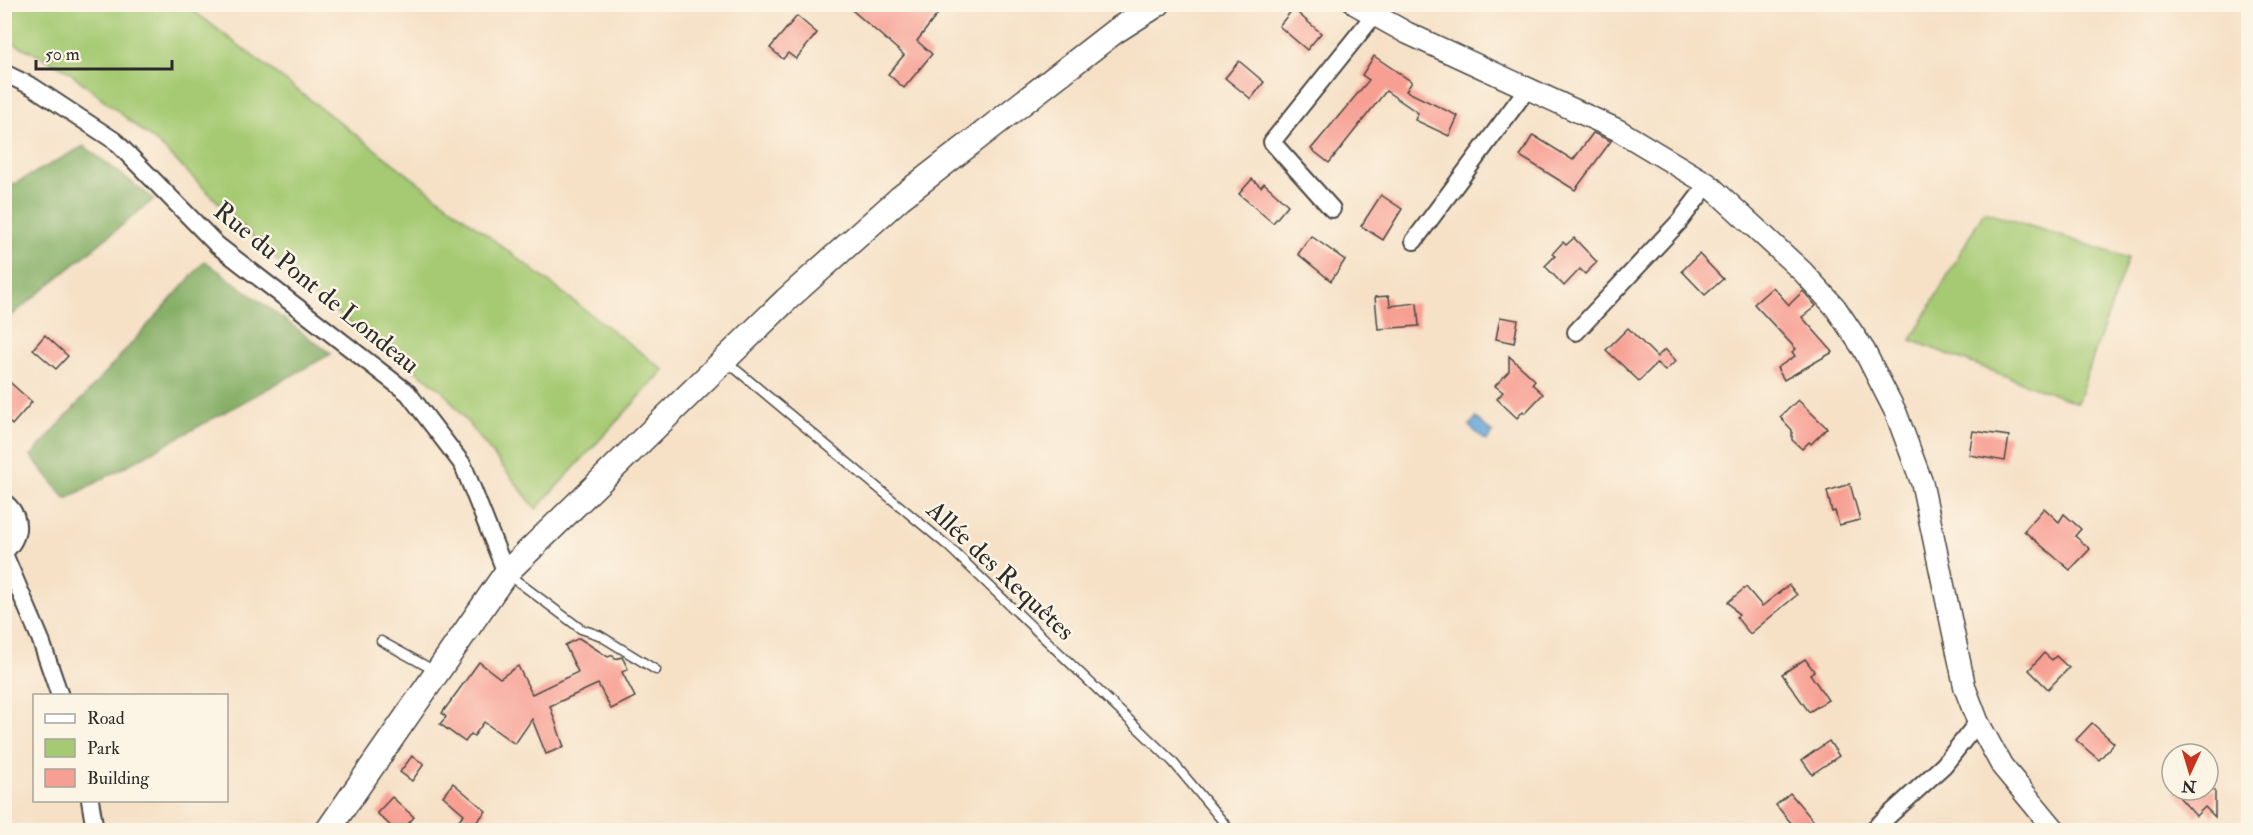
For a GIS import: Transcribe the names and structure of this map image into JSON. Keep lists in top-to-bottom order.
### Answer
{
  "streets": {
    "street": ["Rue du Pont de Londeau"],
    "lane": ["Allée des Requêtes"]
  },
  "legend": ["Road", "Park", "Building"],
  "scale_bar": "50 m",
  "north": "bottom"
}
